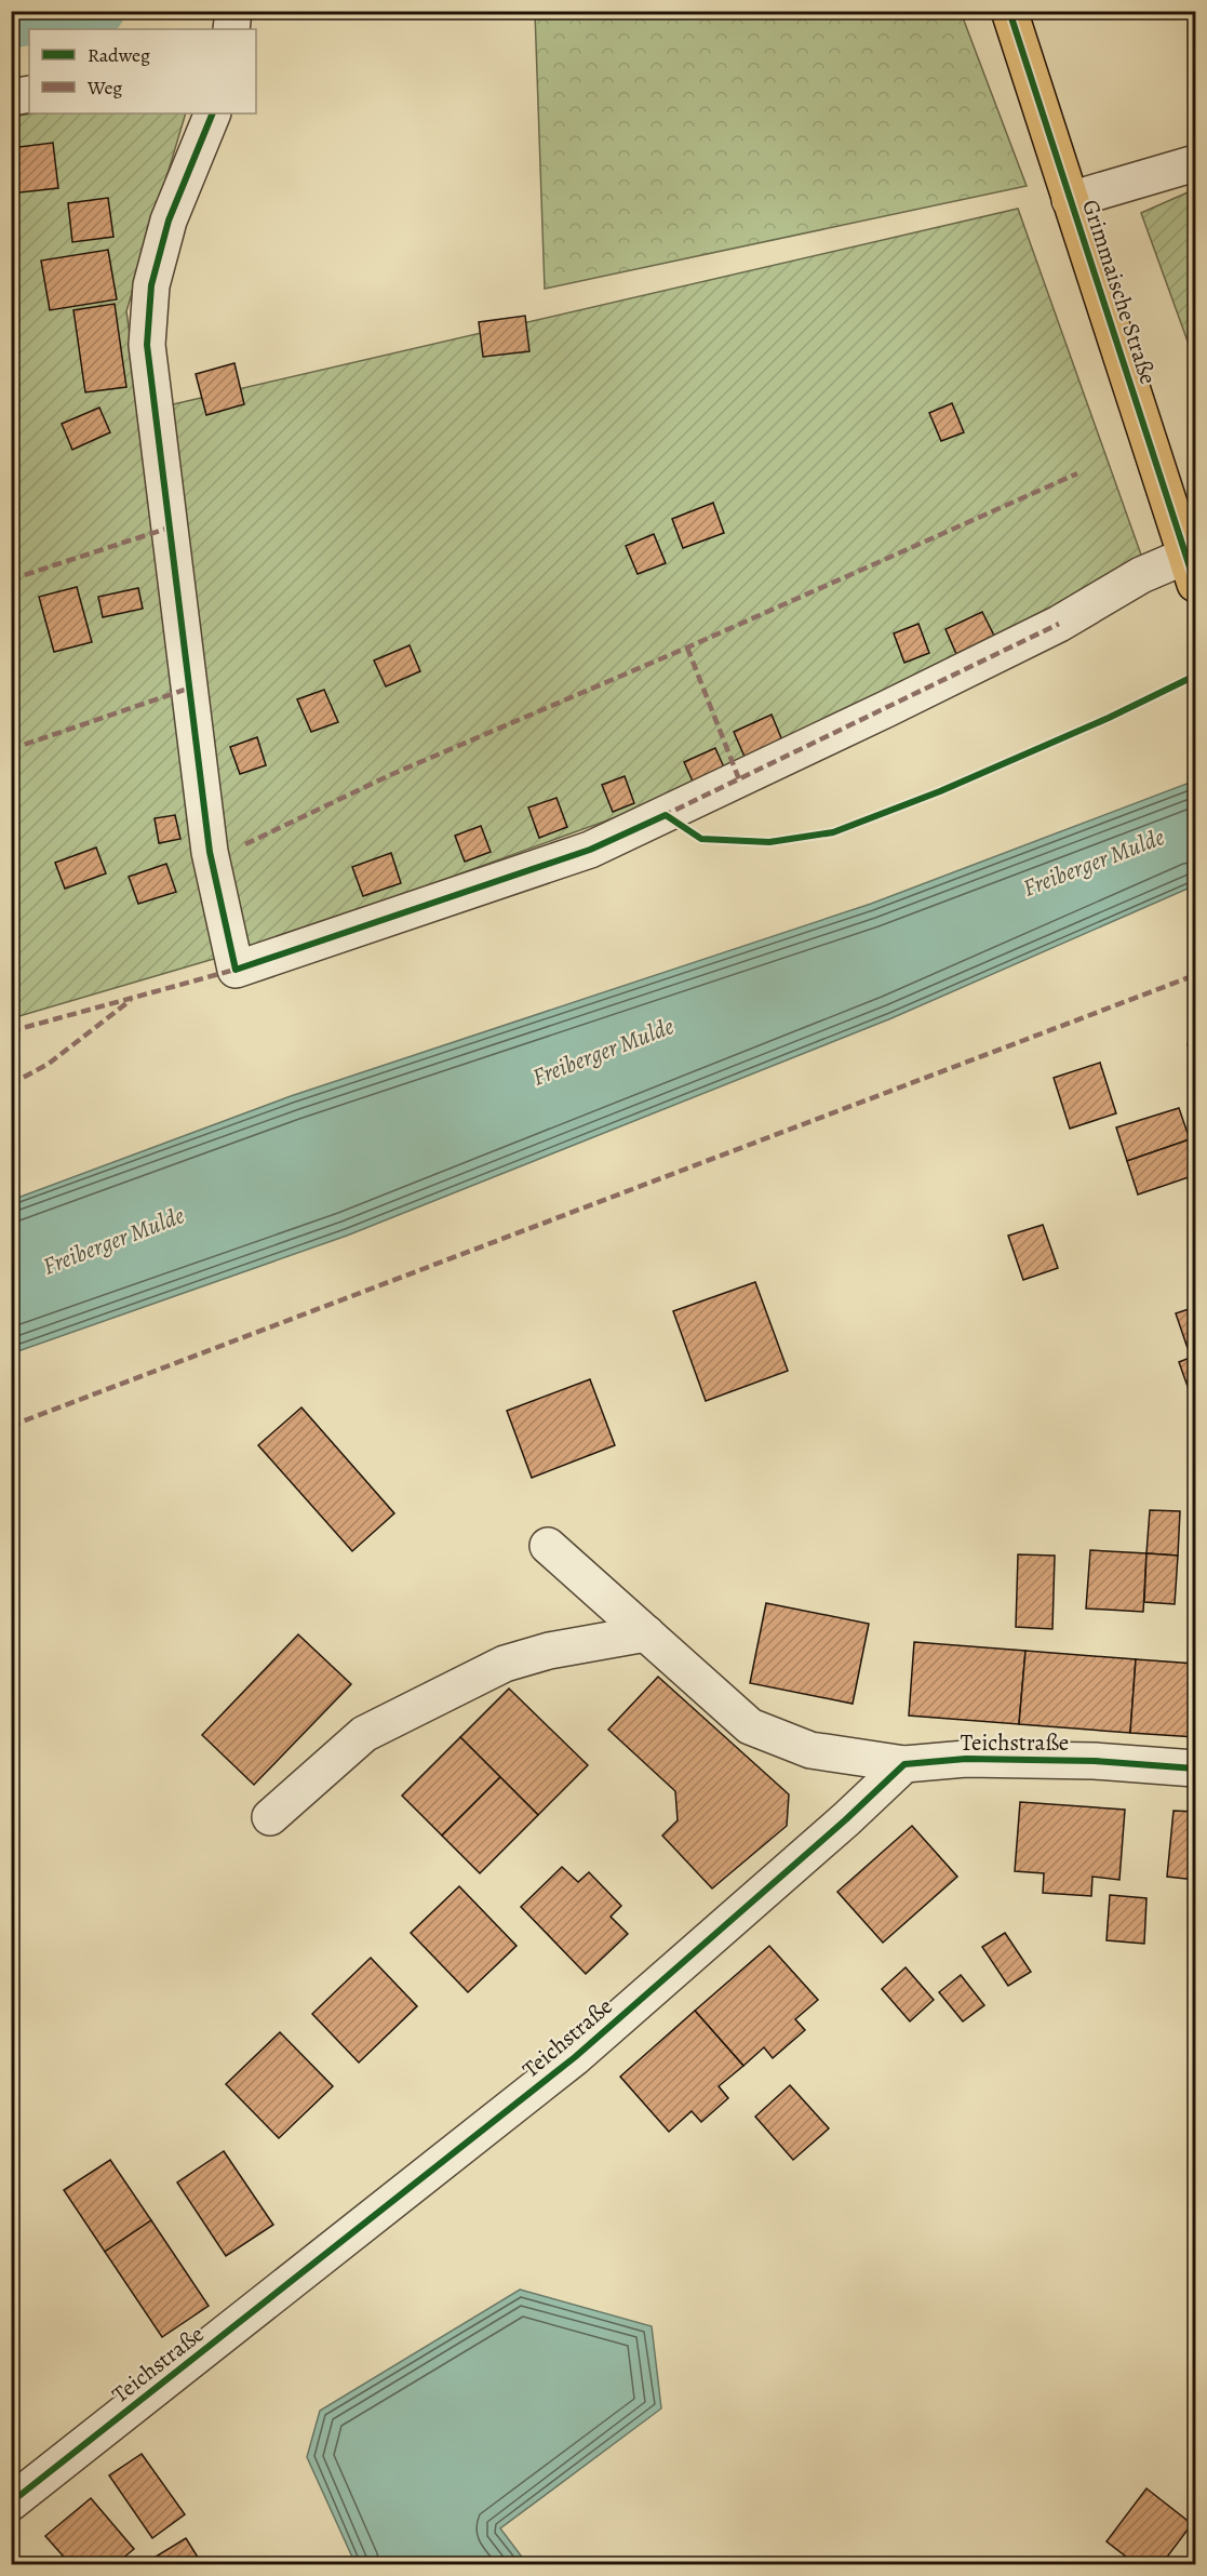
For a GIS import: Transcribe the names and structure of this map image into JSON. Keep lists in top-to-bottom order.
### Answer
{
  "streets": {
    "main road": ["Grimmaische Straße"],
    "street": ["Teichstraße"]
  },
  "water": ["Freiberger Mulde"],
  "legend": ["Radweg", "Weg"]
}
